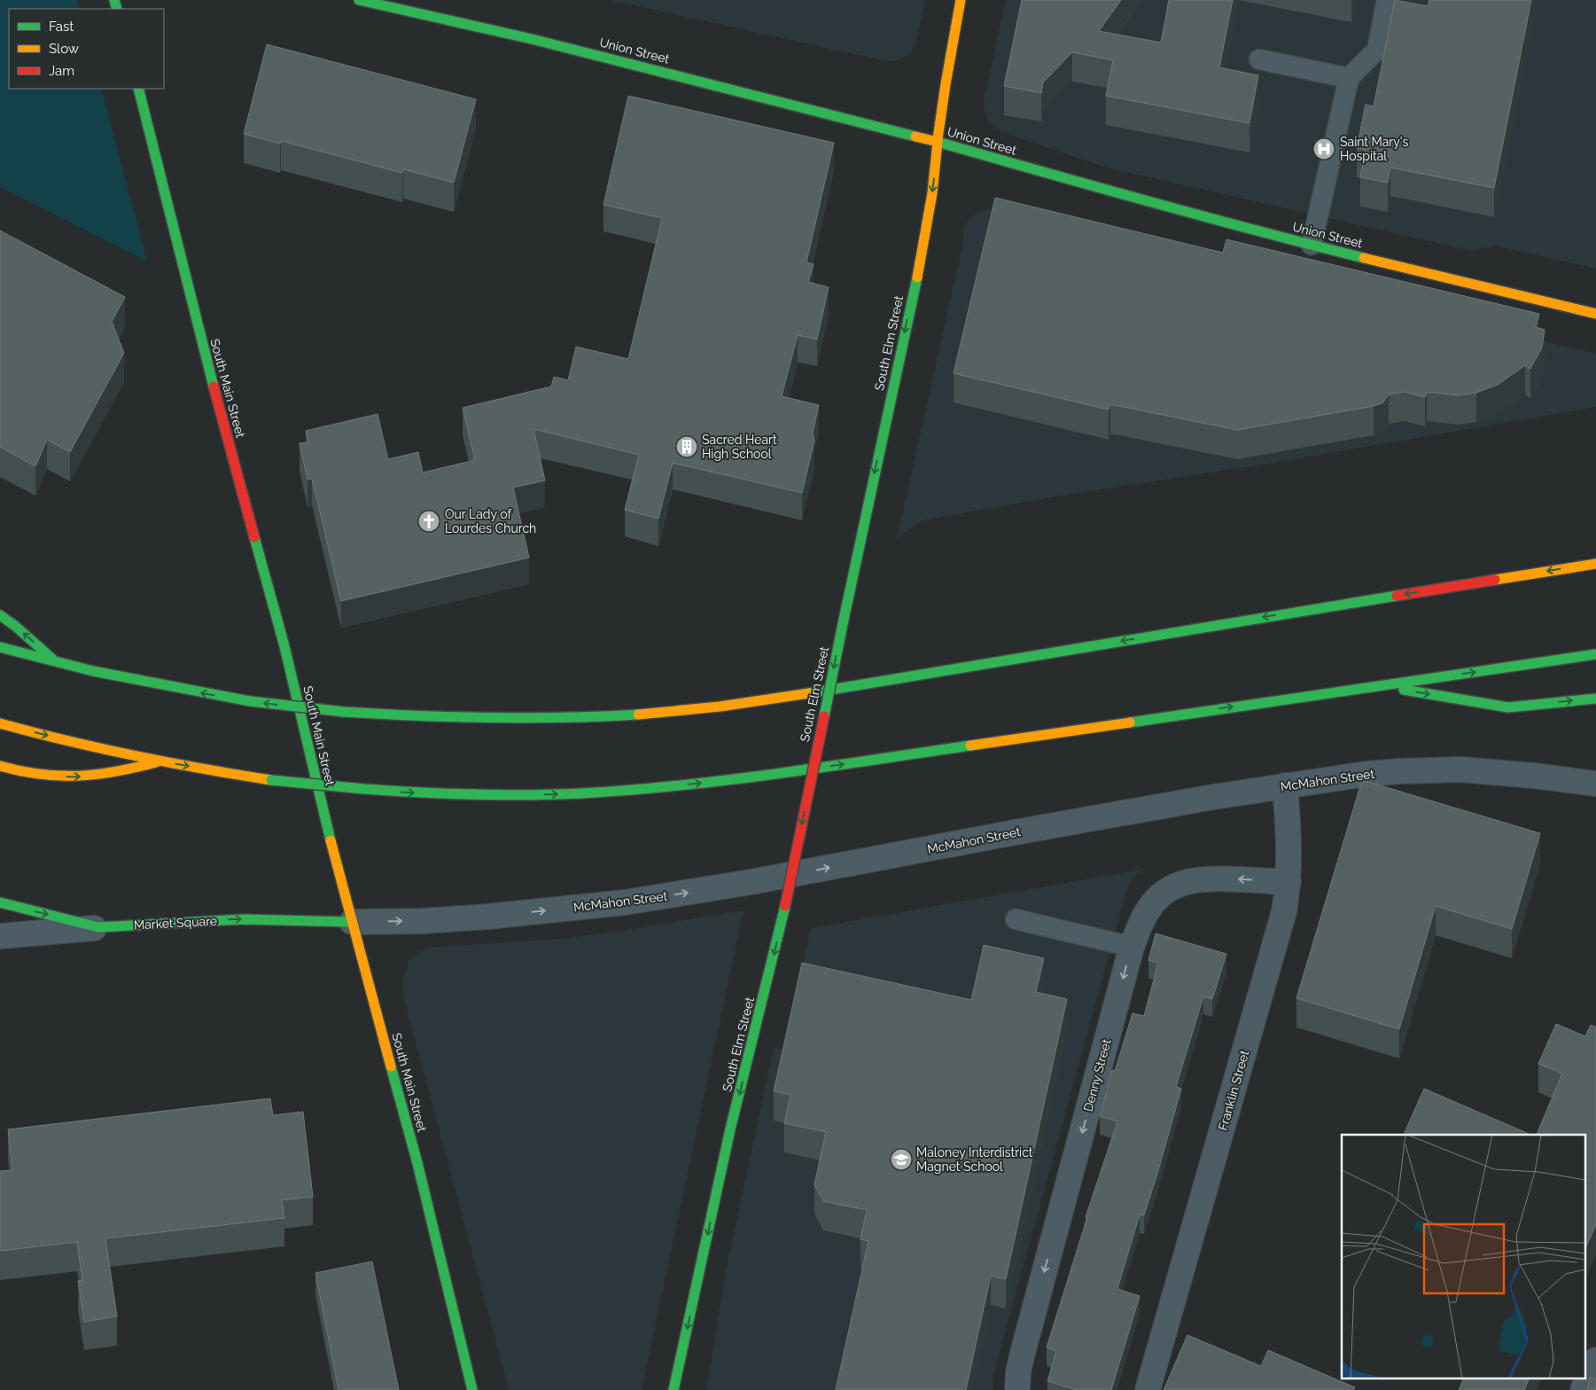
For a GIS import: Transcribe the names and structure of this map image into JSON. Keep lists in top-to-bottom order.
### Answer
{
  "streets": {
    "main road": [
      "Union Street",
      "South Elm Street",
      "South Main Street",
      "Market Square"
    ],
    "street": ["McMahon Street", "Denny Street", "Franklin Street"]
  },
  "crossings": [
    ["Union Street", "South Elm Street"],
    ["South Main Street", "McMahon Street"],
    ["South Main Street", "Market Square"],
    ["McMahon Street", "Market Square"],
    ["McMahon Street", "Franklin Street"],
    ["Denny Street", "Franklin Street"]
  ],
  "one_way": [
    "South Elm Street",
    "McMahon Street",
    "Market Square",
    "Denny Street"
  ],
  "places": {
    "hospital": ["Saint Mary's Hospital"],
    "building": ["Sacred Heart High School"],
    "church": ["Our Lady of Lourdes Church"],
    "school or university": ["Maloney Interdistrict Magnet School"]
  },
  "legend": ["Fast", "Slow", "Jam"]
}
